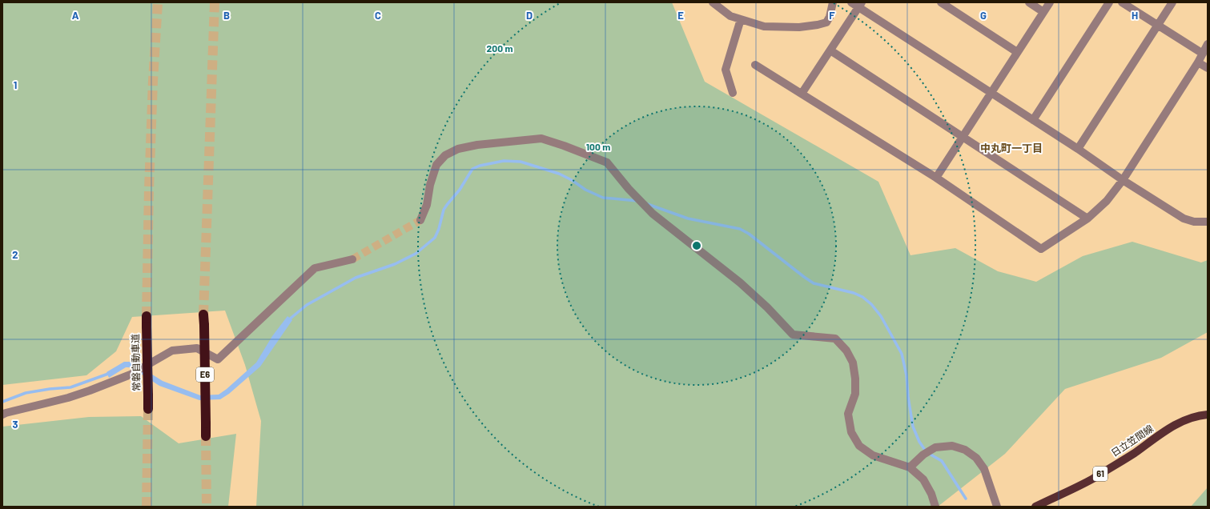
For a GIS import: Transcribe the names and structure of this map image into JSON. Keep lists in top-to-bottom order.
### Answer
{
  "streets": {
    "highway": ["常磐自動車道", "E6"],
    "main road": ["日立笠間線", "61"]
  },
  "districts": ["中丸町一丁目"],
  "grid": {
    "columns": [
      "A",
      "B",
      "C",
      "D",
      "E",
      "F",
      "G",
      "H"
    ],
    "rows": ["1", "2", "3"]
  },
  "rings": ["200 m", "100 m"]
}
